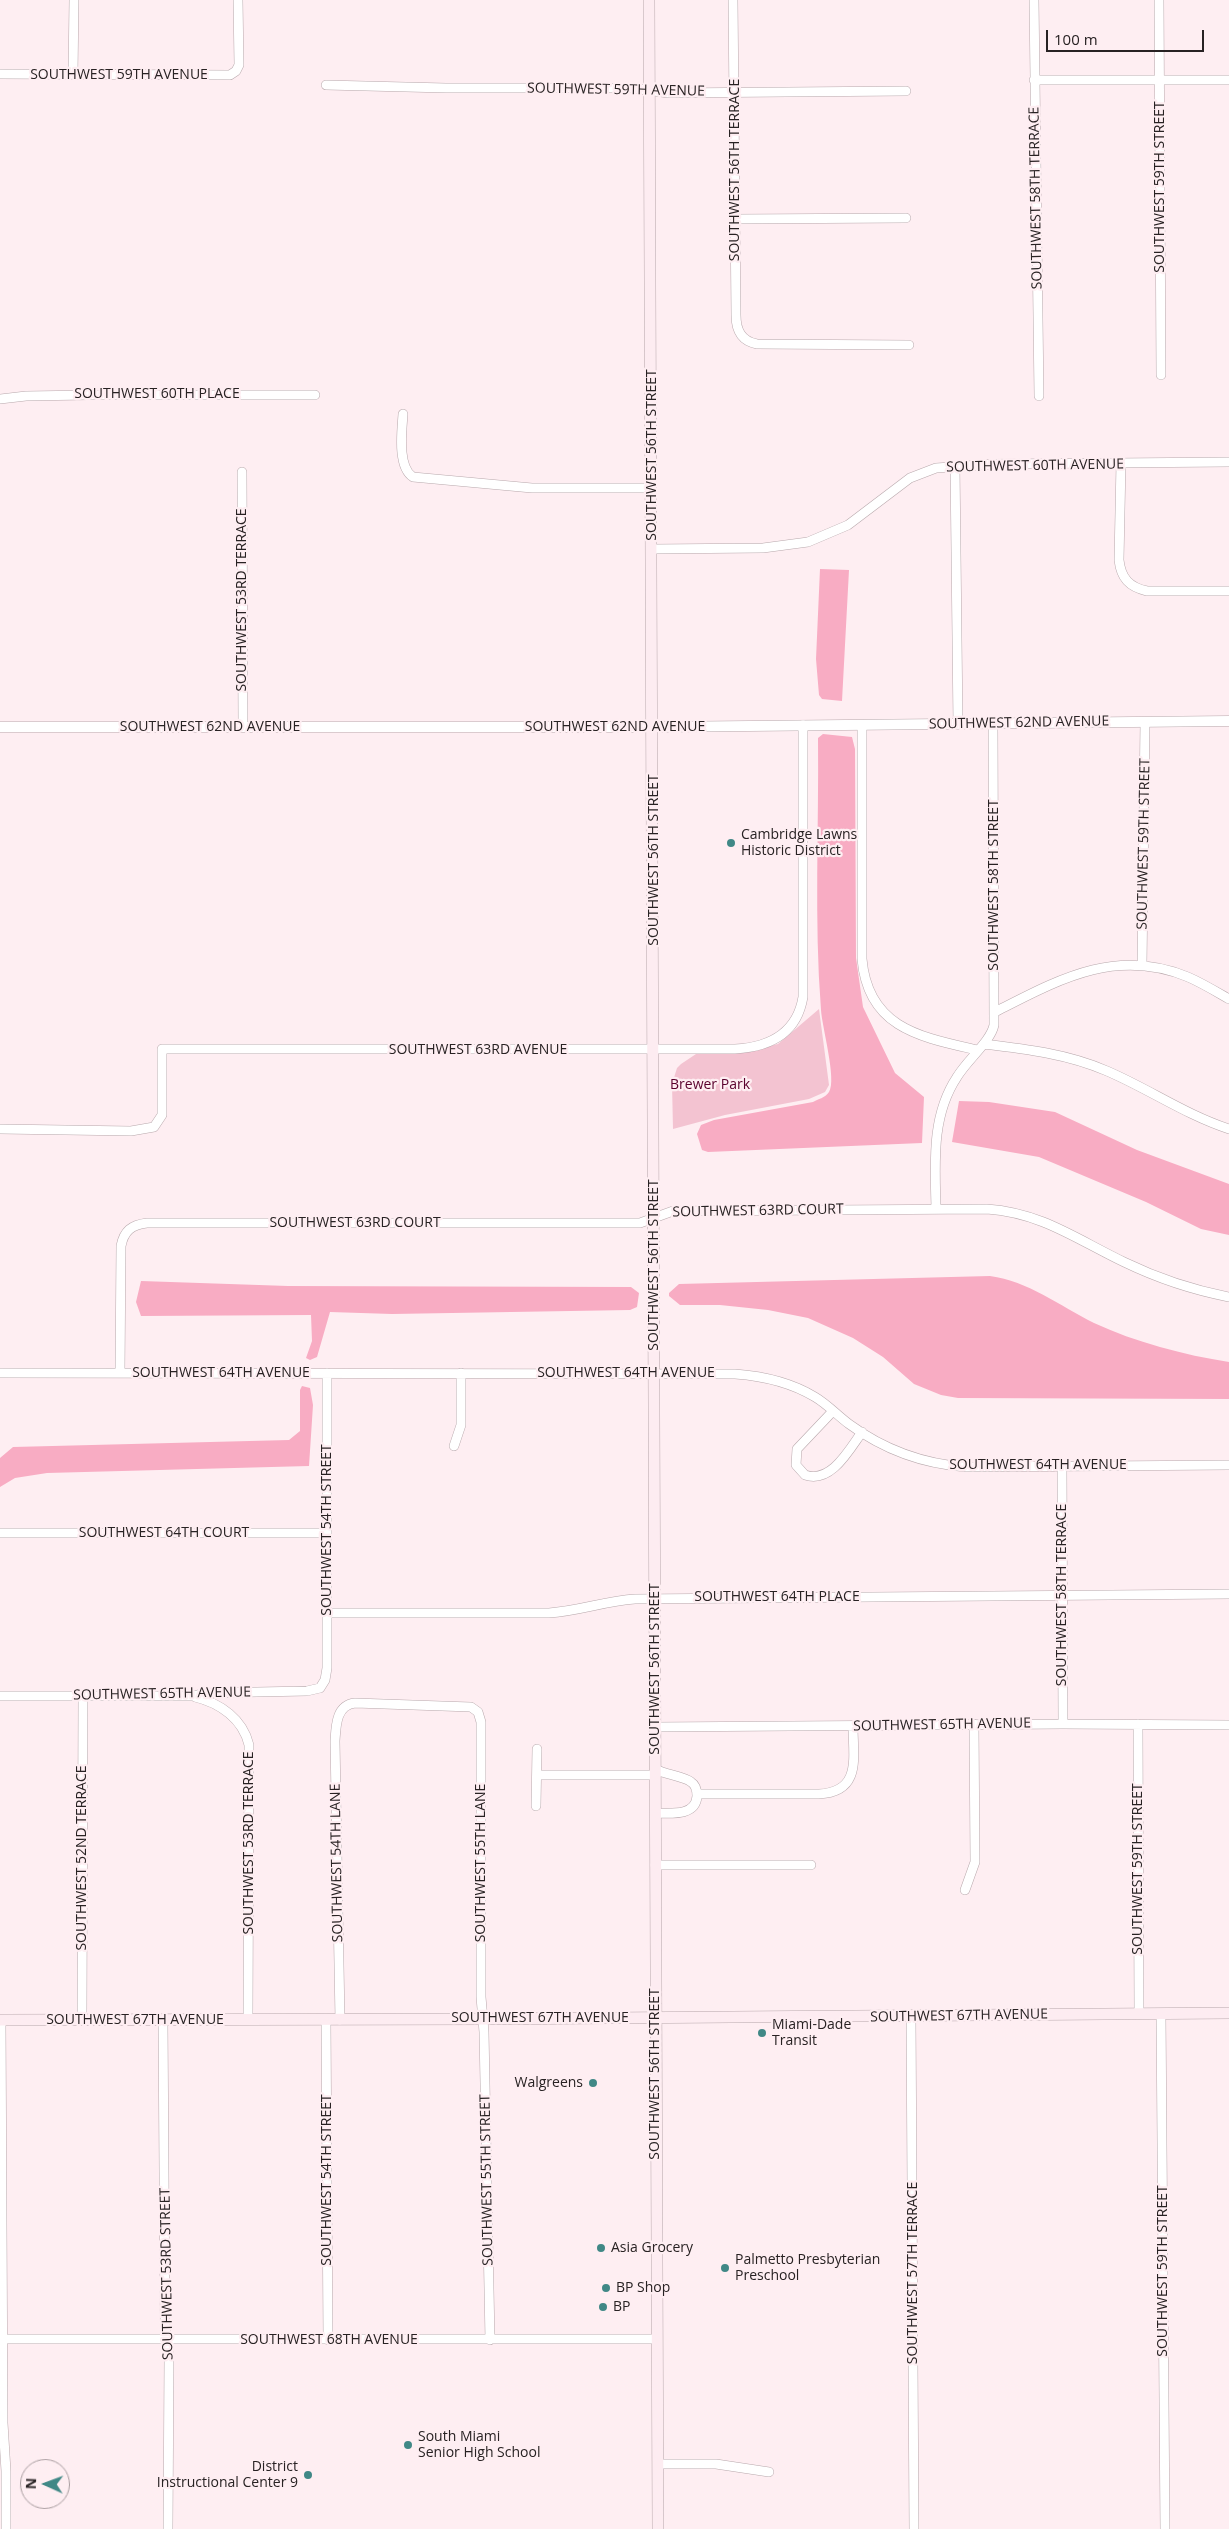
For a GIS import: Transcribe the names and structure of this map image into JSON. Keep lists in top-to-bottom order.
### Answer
{
  "streets": {
    "main road": ["SOUTHWEST 56TH STREET", "SOUTHWEST 67TH AVENUE"],
    "street": [
      "SOUTHWEST 59TH AVENUE",
      "SOUTHWEST 56TH TERRACE",
      "SOUTHWEST 59TH STREET",
      "SOUTHWEST 58TH TERRACE",
      "SOUTHWEST 60TH PLACE",
      "SOUTHWEST 60TH AVENUE",
      "SOUTHWEST 53RD TERRACE",
      "SOUTHWEST 62ND AVENUE",
      "SOUTHWEST 58TH STREET",
      "SOUTHWEST 63RD AVENUE",
      "SOUTHWEST 63RD COURT",
      "SOUTHWEST 64TH AVENUE",
      "SOUTHWEST 54TH STREET",
      "SOUTHWEST 64TH COURT",
      "SOUTHWEST 64TH PLACE",
      "SOUTHWEST 65TH AVENUE",
      "SOUTHWEST 52ND TERRACE",
      "SOUTHWEST 54TH LANE",
      "SOUTHWEST 55TH LANE",
      "SOUTHWEST 55TH STREET",
      "SOUTHWEST 57TH TERRACE",
      "SOUTHWEST 53RD STREET",
      "SOUTHWEST 68TH AVENUE"
    ]
  },
  "crossings": [
    ["SOUTHWEST 59TH AVENUE", "SOUTHWEST 56TH TERRACE"],
    ["SOUTHWEST 59TH AVENUE", "SOUTHWEST 56TH STREET"],
    ["SOUTHWEST 59TH STREET", "SOUTHWEST 62ND AVENUE"],
    ["SOUTHWEST 59TH STREET", "SOUTHWEST 65TH AVENUE"],
    ["SOUTHWEST 59TH STREET", "SOUTHWEST 67TH AVENUE"],
    ["SOUTHWEST 58TH TERRACE", "SOUTHWEST 64TH AVENUE"],
    ["SOUTHWEST 58TH TERRACE", "SOUTHWEST 64TH PLACE"],
    ["SOUTHWEST 58TH TERRACE", "SOUTHWEST 65TH AVENUE"],
    ["SOUTHWEST 56TH STREET", "SOUTHWEST 60TH AVENUE"],
    ["SOUTHWEST 56TH STREET", "SOUTHWEST 62ND AVENUE"],
    ["SOUTHWEST 56TH STREET", "SOUTHWEST 63RD AVENUE"],
    ["SOUTHWEST 56TH STREET", "SOUTHWEST 63RD COURT"],
    ["SOUTHWEST 56TH STREET", "SOUTHWEST 64TH AVENUE"],
    ["SOUTHWEST 56TH STREET", "SOUTHWEST 64TH PLACE"],
    ["SOUTHWEST 56TH STREET", "SOUTHWEST 65TH AVENUE"],
    ["SOUTHWEST 56TH STREET", "SOUTHWEST 67TH AVENUE"],
    ["SOUTHWEST 56TH STREET", "SOUTHWEST 68TH AVENUE"],
    ["SOUTHWEST 53RD TERRACE", "SOUTHWEST 62ND AVENUE"],
    ["SOUTHWEST 53RD TERRACE", "SOUTHWEST 65TH AVENUE"],
    ["SOUTHWEST 53RD TERRACE", "SOUTHWEST 67TH AVENUE"],
    ["SOUTHWEST 62ND AVENUE", "SOUTHWEST 58TH STREET"],
    ["SOUTHWEST 62ND AVENUE", "SOUTHWEST 63RD AVENUE"],
    ["SOUTHWEST 58TH STREET", "SOUTHWEST 63RD COURT"],
    ["SOUTHWEST 63RD COURT", "SOUTHWEST 64TH AVENUE"],
    ["SOUTHWEST 64TH AVENUE", "SOUTHWEST 54TH STREET"],
    ["SOUTHWEST 54TH STREET", "SOUTHWEST 64TH COURT"],
    ["SOUTHWEST 54TH STREET", "SOUTHWEST 64TH PLACE"],
    ["SOUTHWEST 54TH STREET", "SOUTHWEST 65TH AVENUE"],
    ["SOUTHWEST 54TH STREET", "SOUTHWEST 67TH AVENUE"],
    ["SOUTHWEST 54TH STREET", "SOUTHWEST 68TH AVENUE"],
    ["SOUTHWEST 65TH AVENUE", "SOUTHWEST 52ND TERRACE"],
    ["SOUTHWEST 52ND TERRACE", "SOUTHWEST 67TH AVENUE"],
    ["SOUTHWEST 54TH LANE", "SOUTHWEST 55TH LANE"],
    ["SOUTHWEST 54TH LANE", "SOUTHWEST 67TH AVENUE"],
    ["SOUTHWEST 55TH LANE", "SOUTHWEST 67TH AVENUE"],
    ["SOUTHWEST 55TH LANE", "SOUTHWEST 55TH STREET"],
    ["SOUTHWEST 67TH AVENUE", "SOUTHWEST 55TH STREET"],
    ["SOUTHWEST 67TH AVENUE", "SOUTHWEST 57TH TERRACE"],
    ["SOUTHWEST 67TH AVENUE", "SOUTHWEST 53RD STREET"],
    ["SOUTHWEST 55TH STREET", "SOUTHWEST 68TH AVENUE"],
    ["SOUTHWEST 53RD STREET", "SOUTHWEST 68TH AVENUE"]
  ],
  "parks": ["Brewer Park"],
  "places": [
    "Cambridge Lawns Historic District",
    "Miami-Dade Transit",
    "Walgreens",
    "Asia Grocery",
    "Palmetto Presbyterian Preschool",
    "BP Shop",
    "BP",
    "South Miami Senior High School",
    "District Instructional Center 9"
  ],
  "scale_bar": "100 m",
  "north": "left"
}
